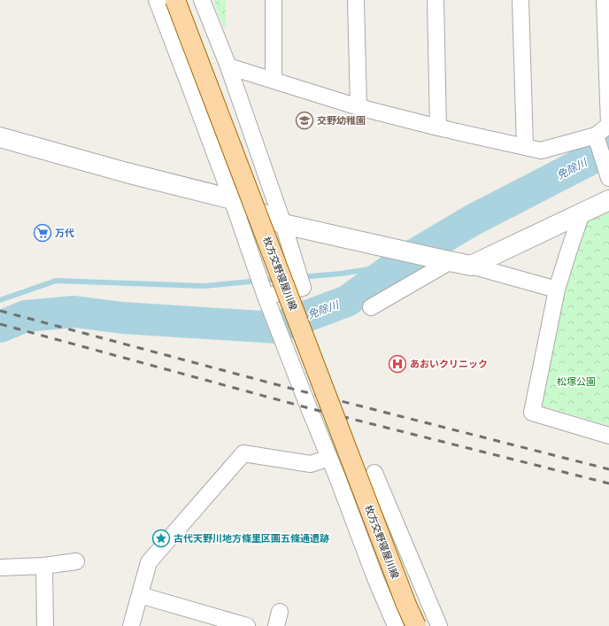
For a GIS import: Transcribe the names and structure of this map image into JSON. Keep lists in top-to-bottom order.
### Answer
{
  "streets": {
    "main road": ["枚方交野寝屋川線"]
  },
  "water": ["免除川"],
  "parks": ["松塚公園"],
  "places": {
    "school or university": ["交野幼稚園"],
    "supermarket": ["万代"],
    "hospital": ["あおいクリニック"],
    "place": ["古代天野川地方條里区画五條通遺跡"]
  }
}
